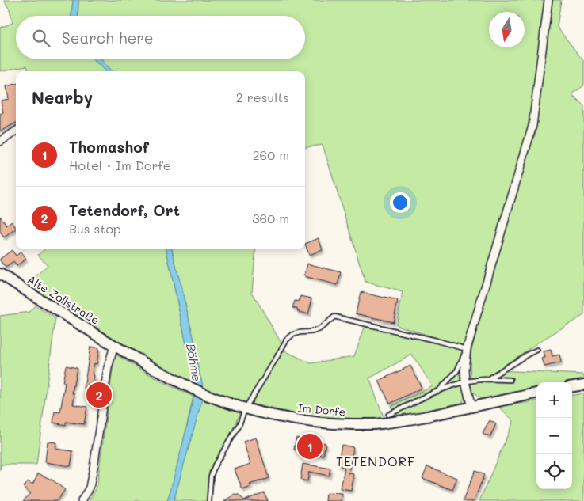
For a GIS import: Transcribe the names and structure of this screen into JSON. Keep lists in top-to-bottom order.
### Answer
{
  "streets": {
    "street": ["Alte Zollstraße", "Im Dorfe"]
  },
  "crossings": [
    ["Alte Zollstraße", "Im Dorfe"]
  ],
  "districts": ["TETENDORF"],
  "water": ["Böhme"],
  "north": "bottom",
  "page": {
    "search": "Search here",
    "heading": ["Nearby", "2 results"],
    "list": [
      {
        "mark": "1",
        "name": "Thomashof",
        "note": "Hotel · Im Dorfe",
        "value": "260 m"
      },
      {
        "mark": "2",
        "name": "Tetendorf, Ort",
        "note": "Bus stop",
        "value": "360 m"
      }
    ],
    "pins": ["2", "1"],
    "map_buttons": ["+", "−"]
  }
}
